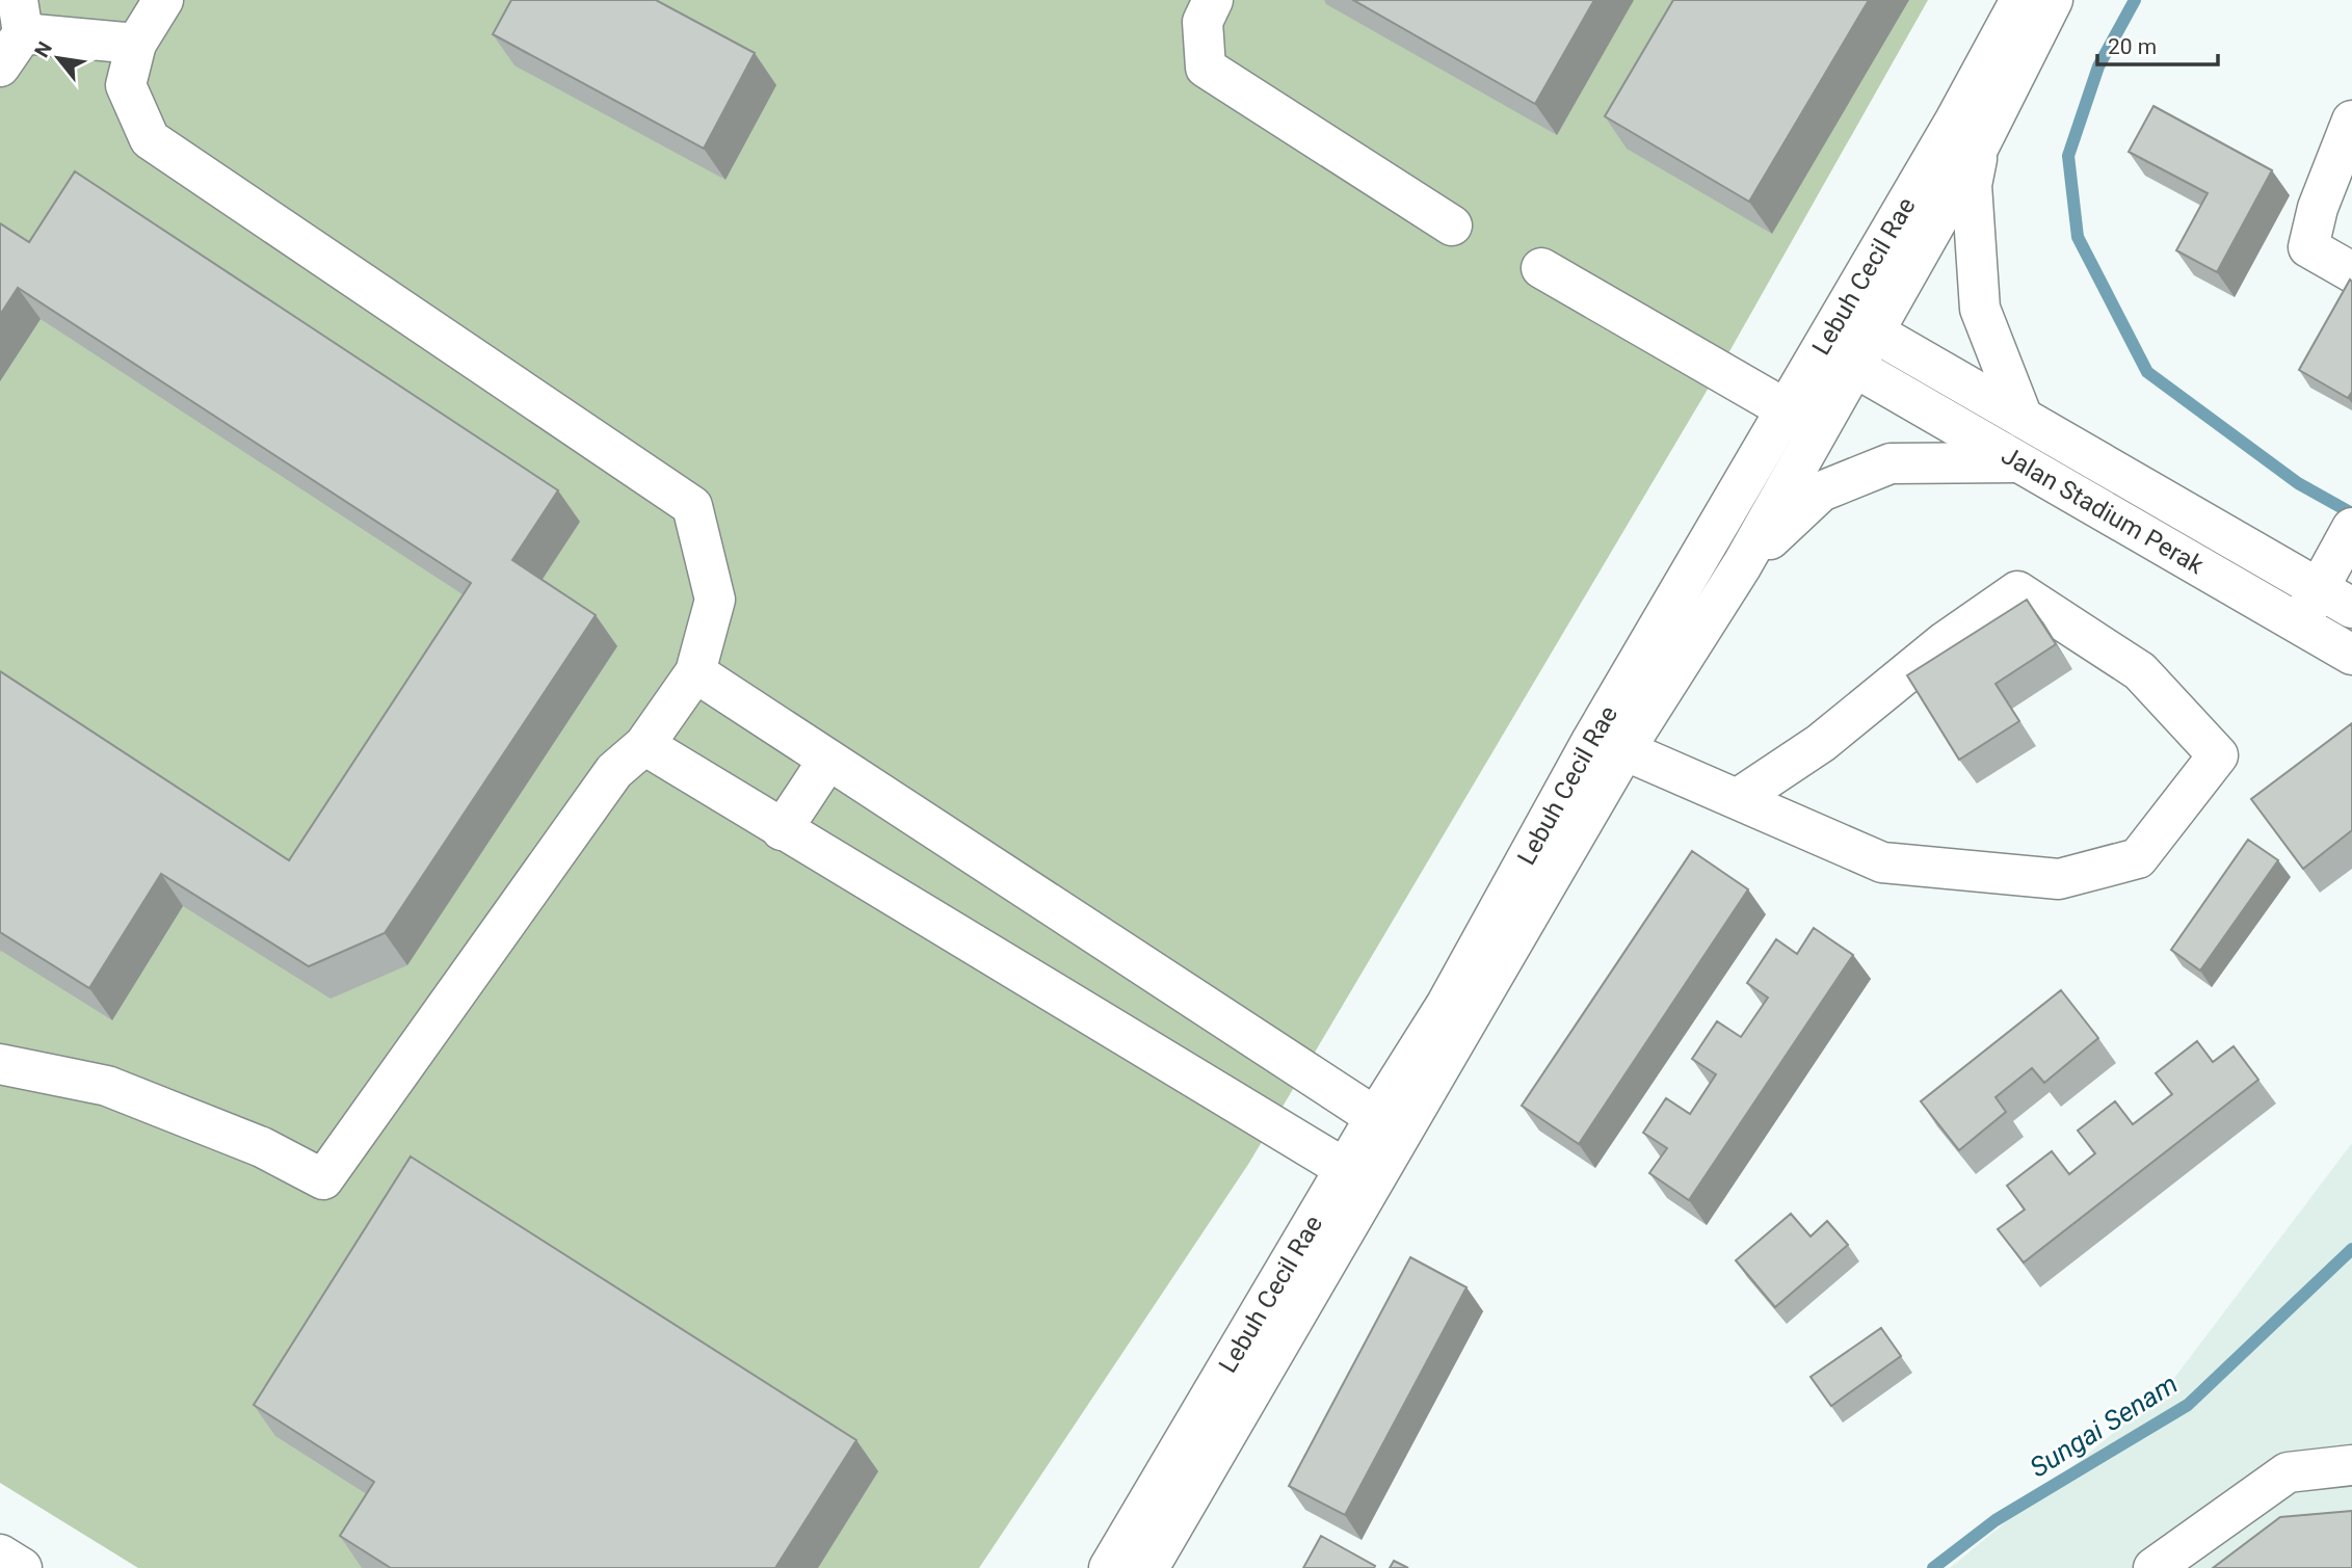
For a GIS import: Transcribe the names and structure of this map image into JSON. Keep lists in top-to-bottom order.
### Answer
{
  "streets": {
    "street": ["Lebuh Cecil Rae", "Jalan Stadium Perak"]
  },
  "crossings": [
    ["Lebuh Cecil Rae", "Jalan Stadium Perak"]
  ],
  "water": ["Sungai Senam"],
  "scale_bar": "20 m",
  "north": "top left"
}
